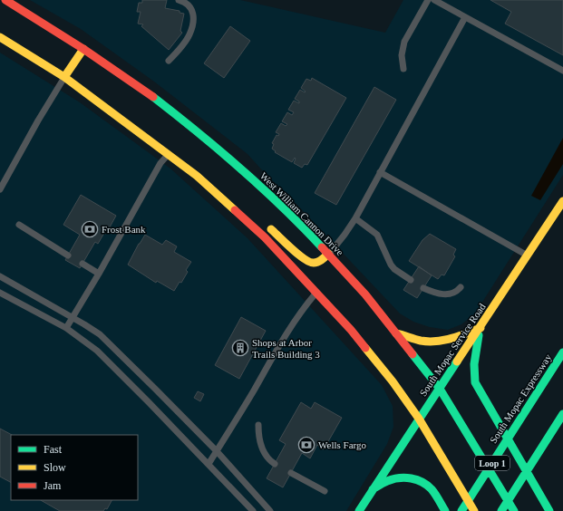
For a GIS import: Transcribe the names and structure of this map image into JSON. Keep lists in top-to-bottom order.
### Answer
{
  "streets": {
    "main road": [
      "West William Cannon Drive",
      "South Mopac Service Road",
      "South Mopac Expressway",
      "Loop 1"
    ]
  },
  "crossings": [
    ["West William Cannon Drive", "South Mopac Service Road"]
  ],
  "places": {
    "bank": ["Frost Bank", "Wells Fargo"],
    "building": ["Shops at Arbor Trails Building 3"]
  },
  "legend": ["Fast", "Slow", "Jam"]
}
